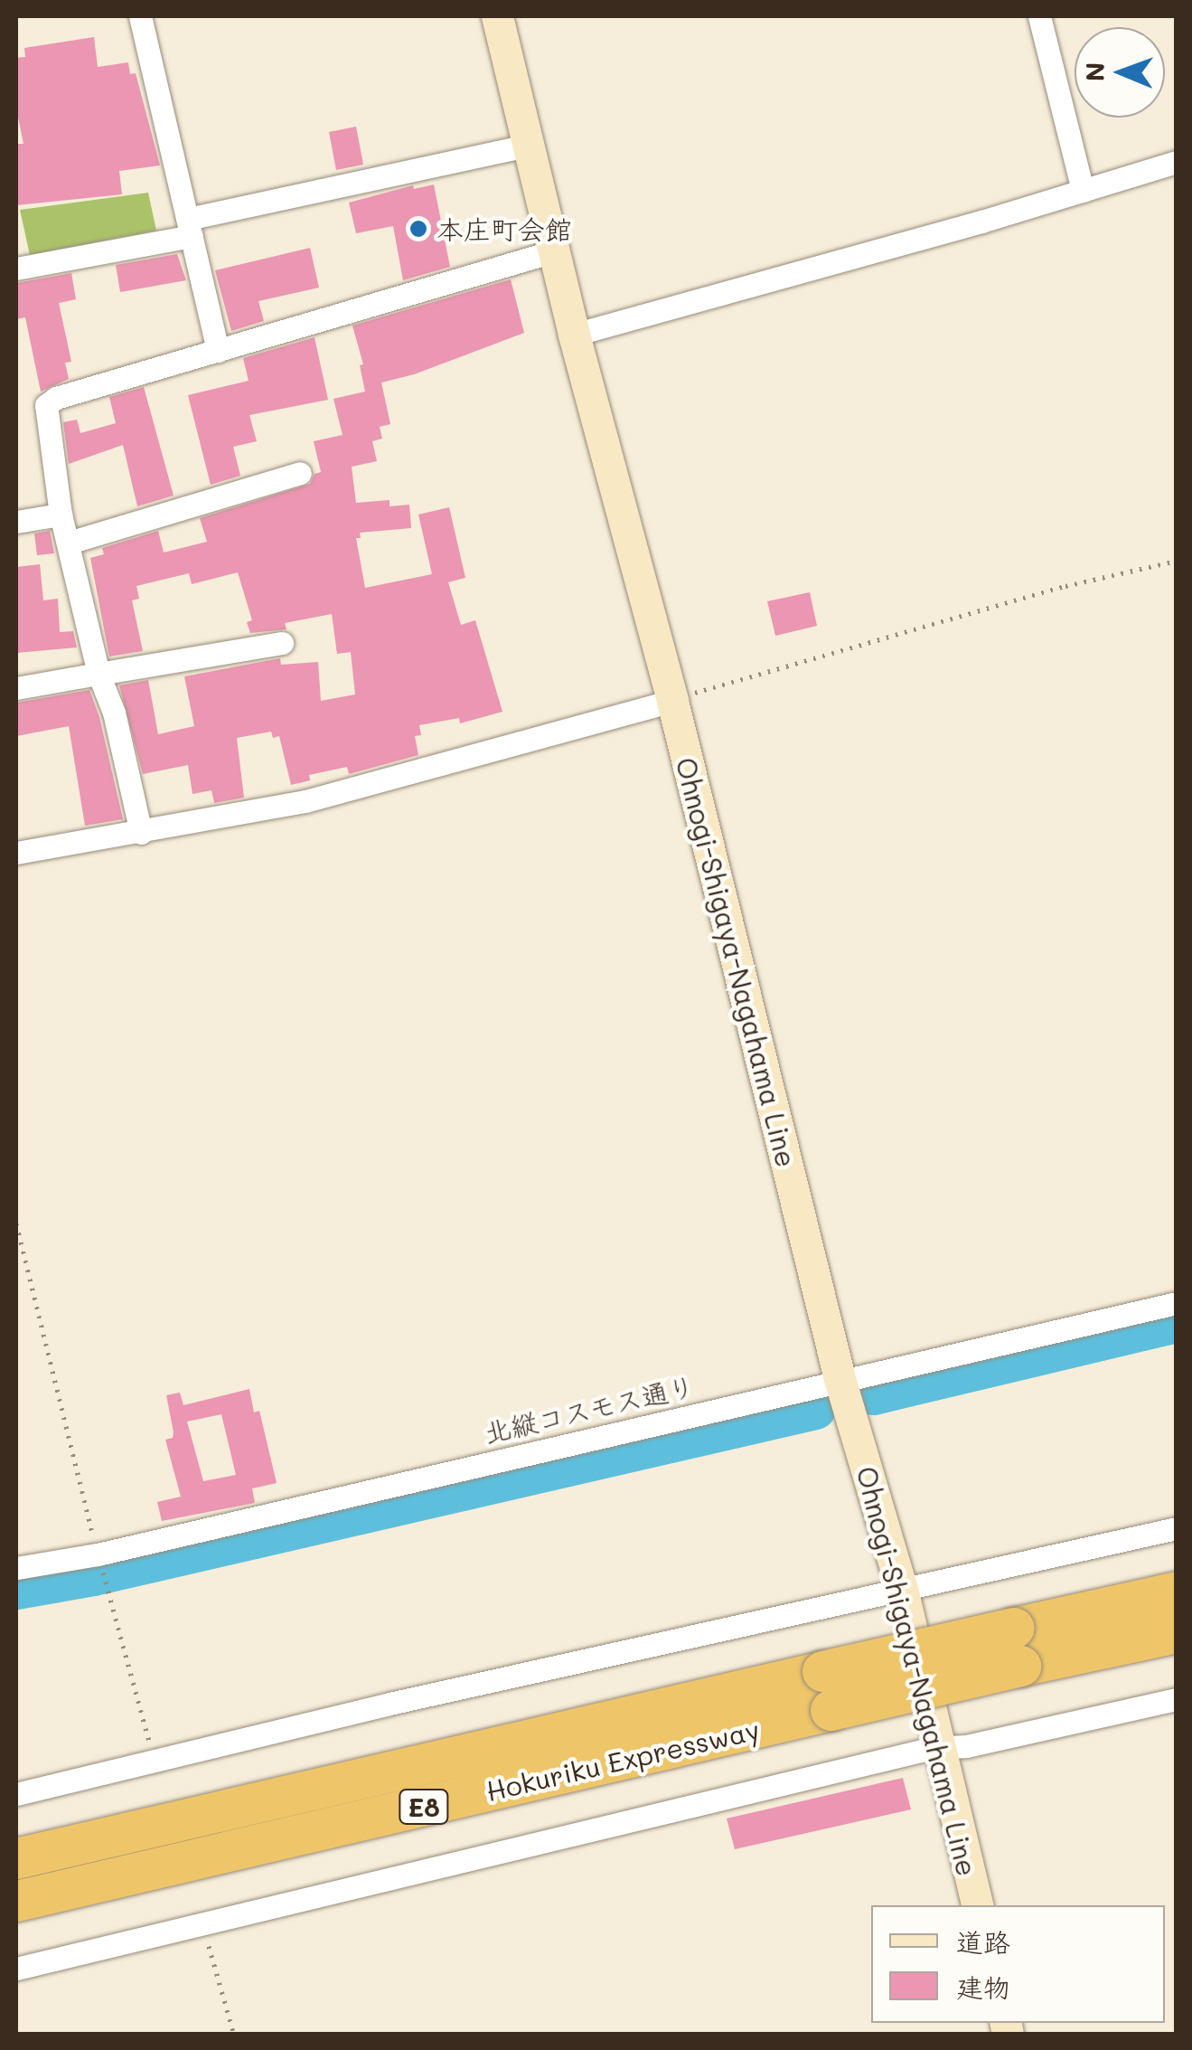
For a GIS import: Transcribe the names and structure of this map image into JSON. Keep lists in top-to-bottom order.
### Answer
{
  "streets": {
    "highway": ["Hokuriku Expressway", "E8"],
    "main road": ["Ohnogi-Shigaya-Nagahama Line"],
    "street": ["北縦コスモス通り"]
  },
  "crossings": [
    ["Ohnogi-Shigaya-Nagahama Line", "北縦コスモス通り"]
  ],
  "places": ["本庄町会館"],
  "legend": ["道路", "建物"],
  "north": "left"
}
